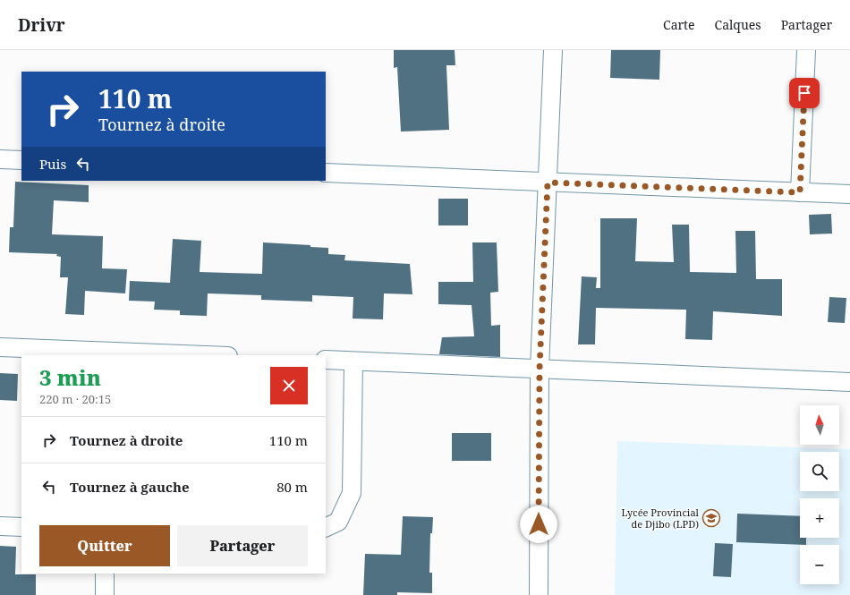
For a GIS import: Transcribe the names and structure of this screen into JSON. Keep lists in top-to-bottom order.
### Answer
{
  "places": {
    "school or university": ["Lycée Provincial de Djibo (LPD)"]
  },
  "north": "top",
  "page": {
    "header": "Drivr",
    "nav": ["Carte", "Calques", "Partager"],
    "turn": ["110 m", "Tournez à droite"],
    "then": "Puis",
    "heading": ["3 min", "220 m · 20:15"],
    "map_buttons": ["+", "−"],
    "list": [
      {
        "name": "Tournez à droite",
        "value": "110 m"
      },
      {
        "name": "Tournez à gauche",
        "value": "80 m"
      }
    ],
    "buttons": ["Quitter", "Partager"]
  }
}
